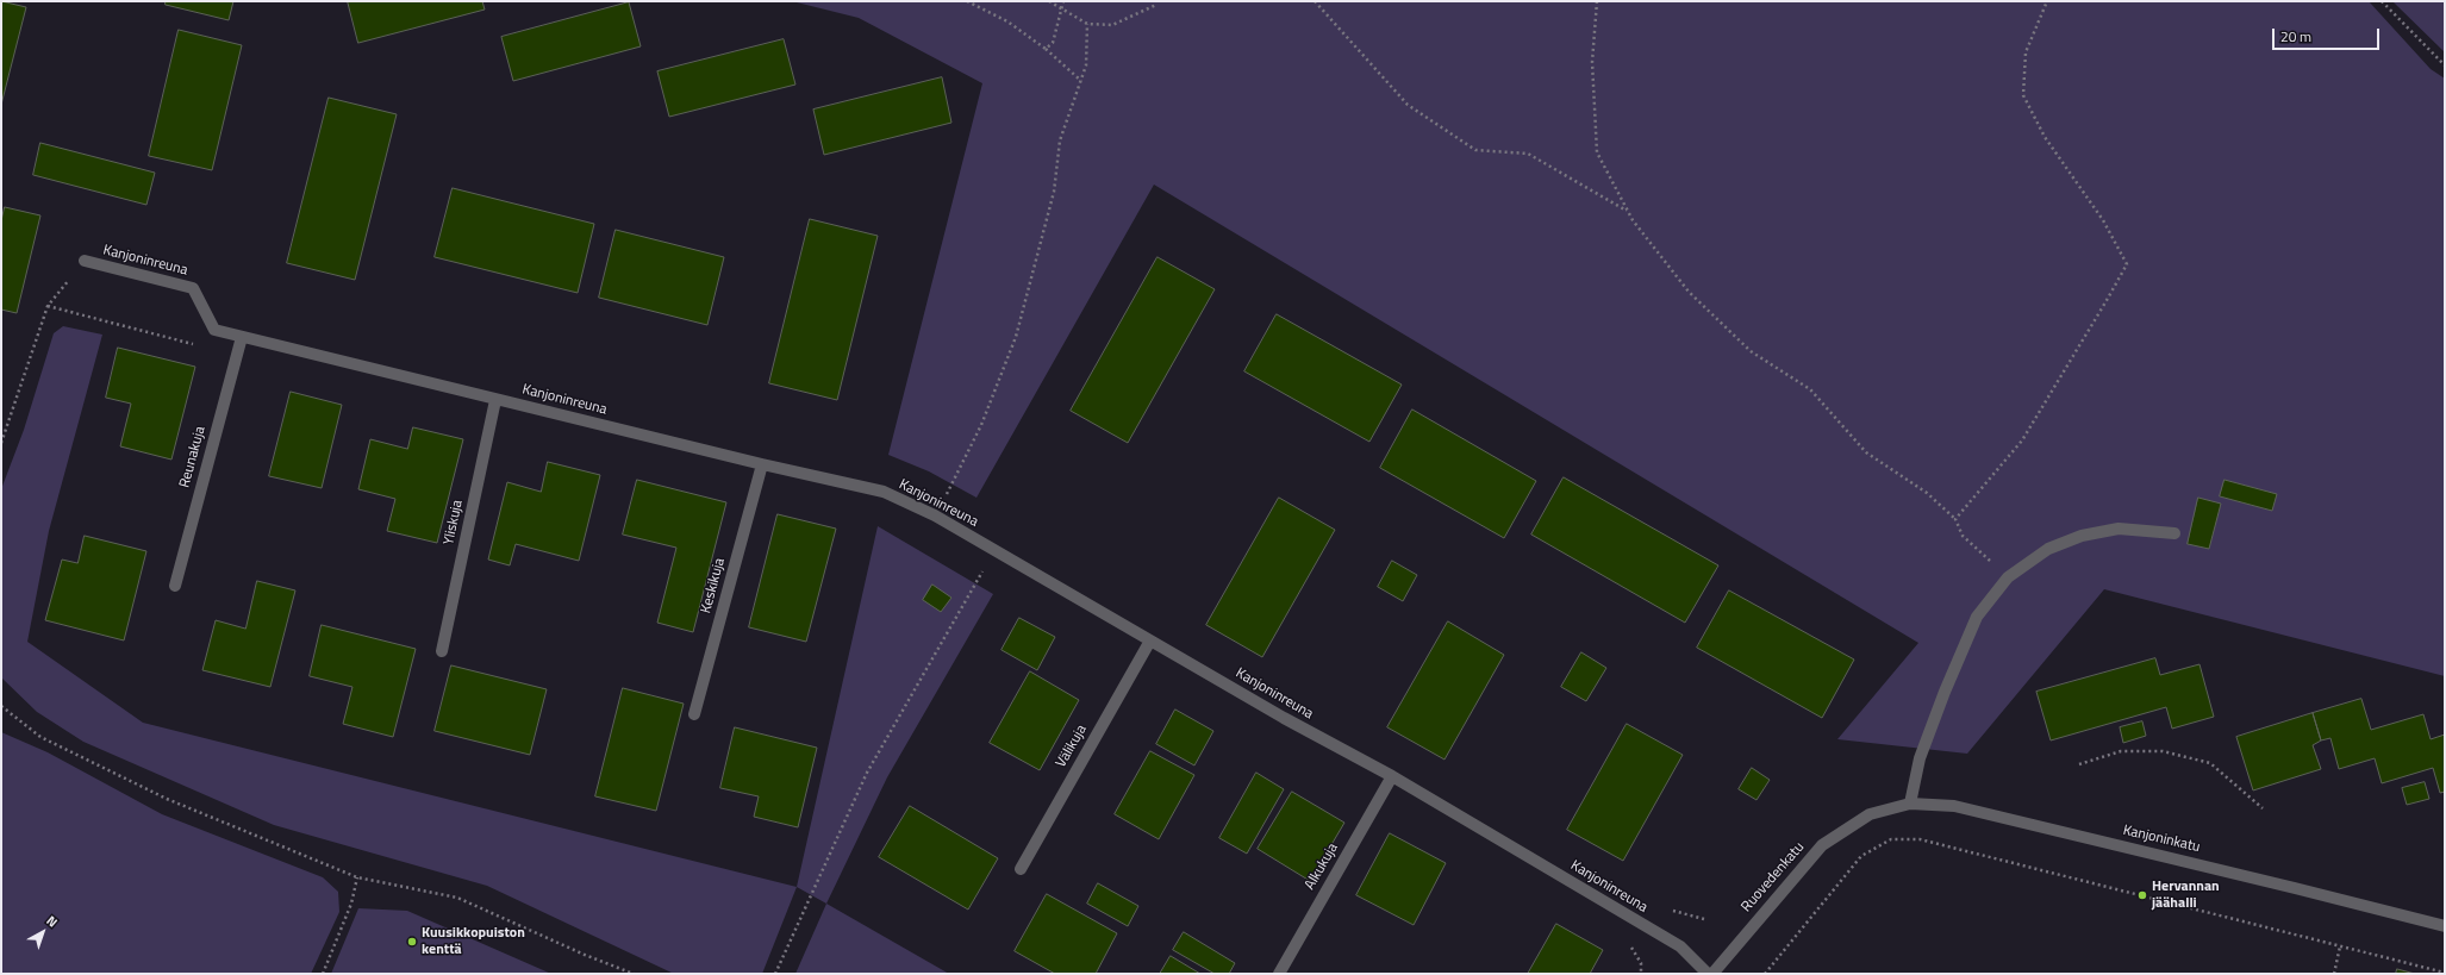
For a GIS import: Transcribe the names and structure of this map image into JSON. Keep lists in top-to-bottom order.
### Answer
{
  "streets": {
    "street": [
      "Kanjoninreuna",
      "Reunakuja",
      "Yliskuja",
      "Keskikuja",
      "Välikuja",
      "Kanjoninkatu",
      "Alkukuja",
      "Ruovedenkatu"
    ]
  },
  "crossings": [
    ["Kanjoninreuna", "Reunakuja"],
    ["Kanjoninreuna", "Yliskuja"],
    ["Kanjoninreuna", "Keskikuja"],
    ["Kanjoninreuna", "Välikuja"],
    ["Kanjoninreuna", "Alkukuja"],
    ["Kanjoninkatu", "Ruovedenkatu"]
  ],
  "places": ["Hervannan jäähalli", "Kuusikkopuiston kenttä"],
  "scale_bar": "20 m",
  "north": "top right"
}
